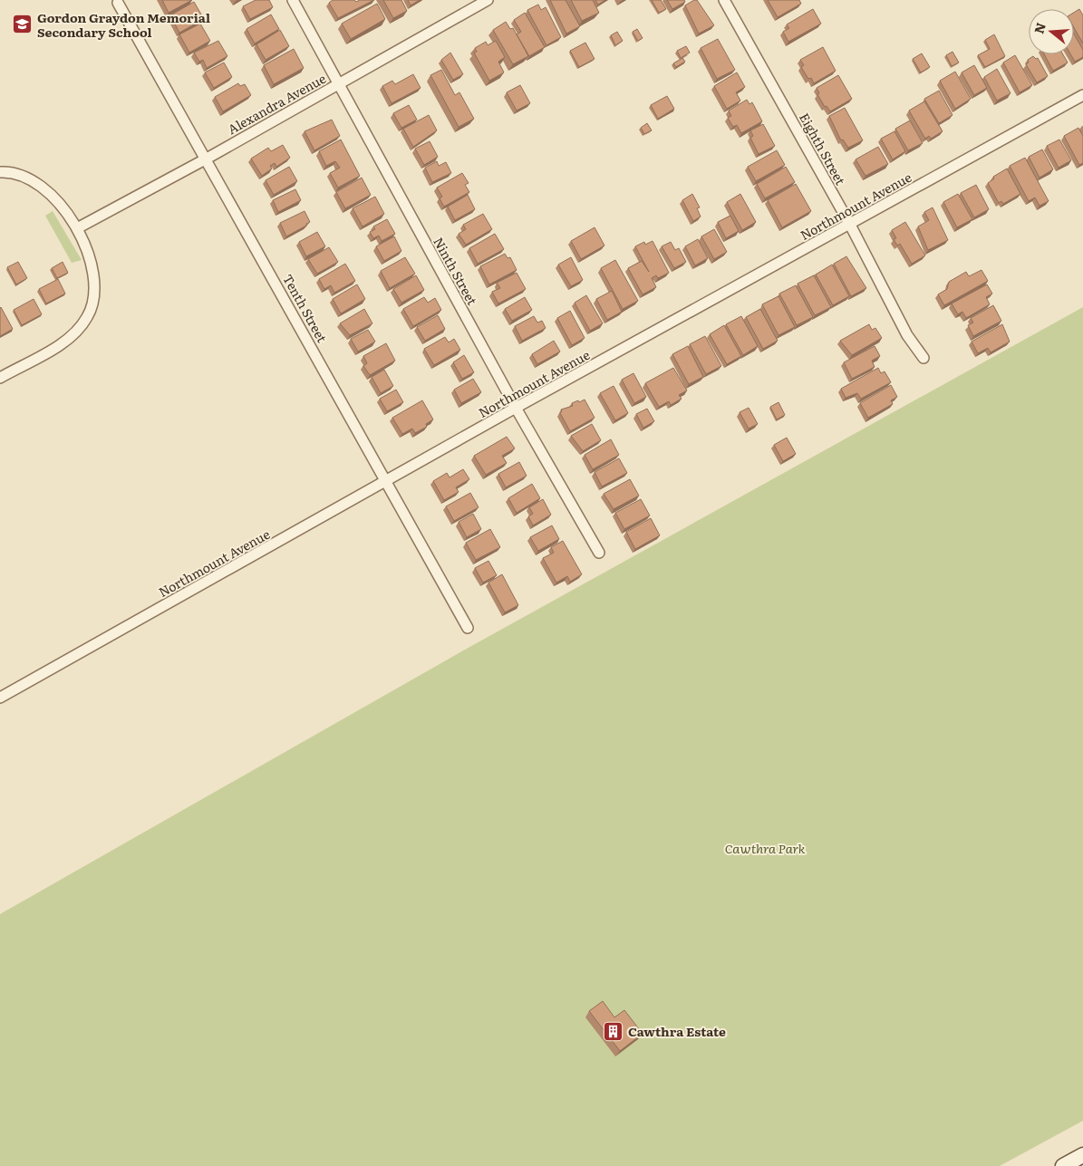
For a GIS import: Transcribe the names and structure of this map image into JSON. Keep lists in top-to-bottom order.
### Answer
{
  "streets": {
    "street": [
      "Alexandra Avenue",
      "Eighth Street",
      "Northmount Avenue",
      "Ninth Street",
      "Tenth Street"
    ]
  },
  "crossings": [
    ["Alexandra Avenue", "Ninth Street"],
    ["Alexandra Avenue", "Tenth Street"],
    ["Eighth Street", "Northmount Avenue"],
    ["Northmount Avenue", "Ninth Street"],
    ["Northmount Avenue", "Tenth Street"]
  ],
  "parks": ["Cawthra Park"],
  "places": {
    "school or university": ["Gordon Graydon Memorial Secondary School"],
    "building": ["Cawthra Estate"]
  },
  "north": "left"
}
